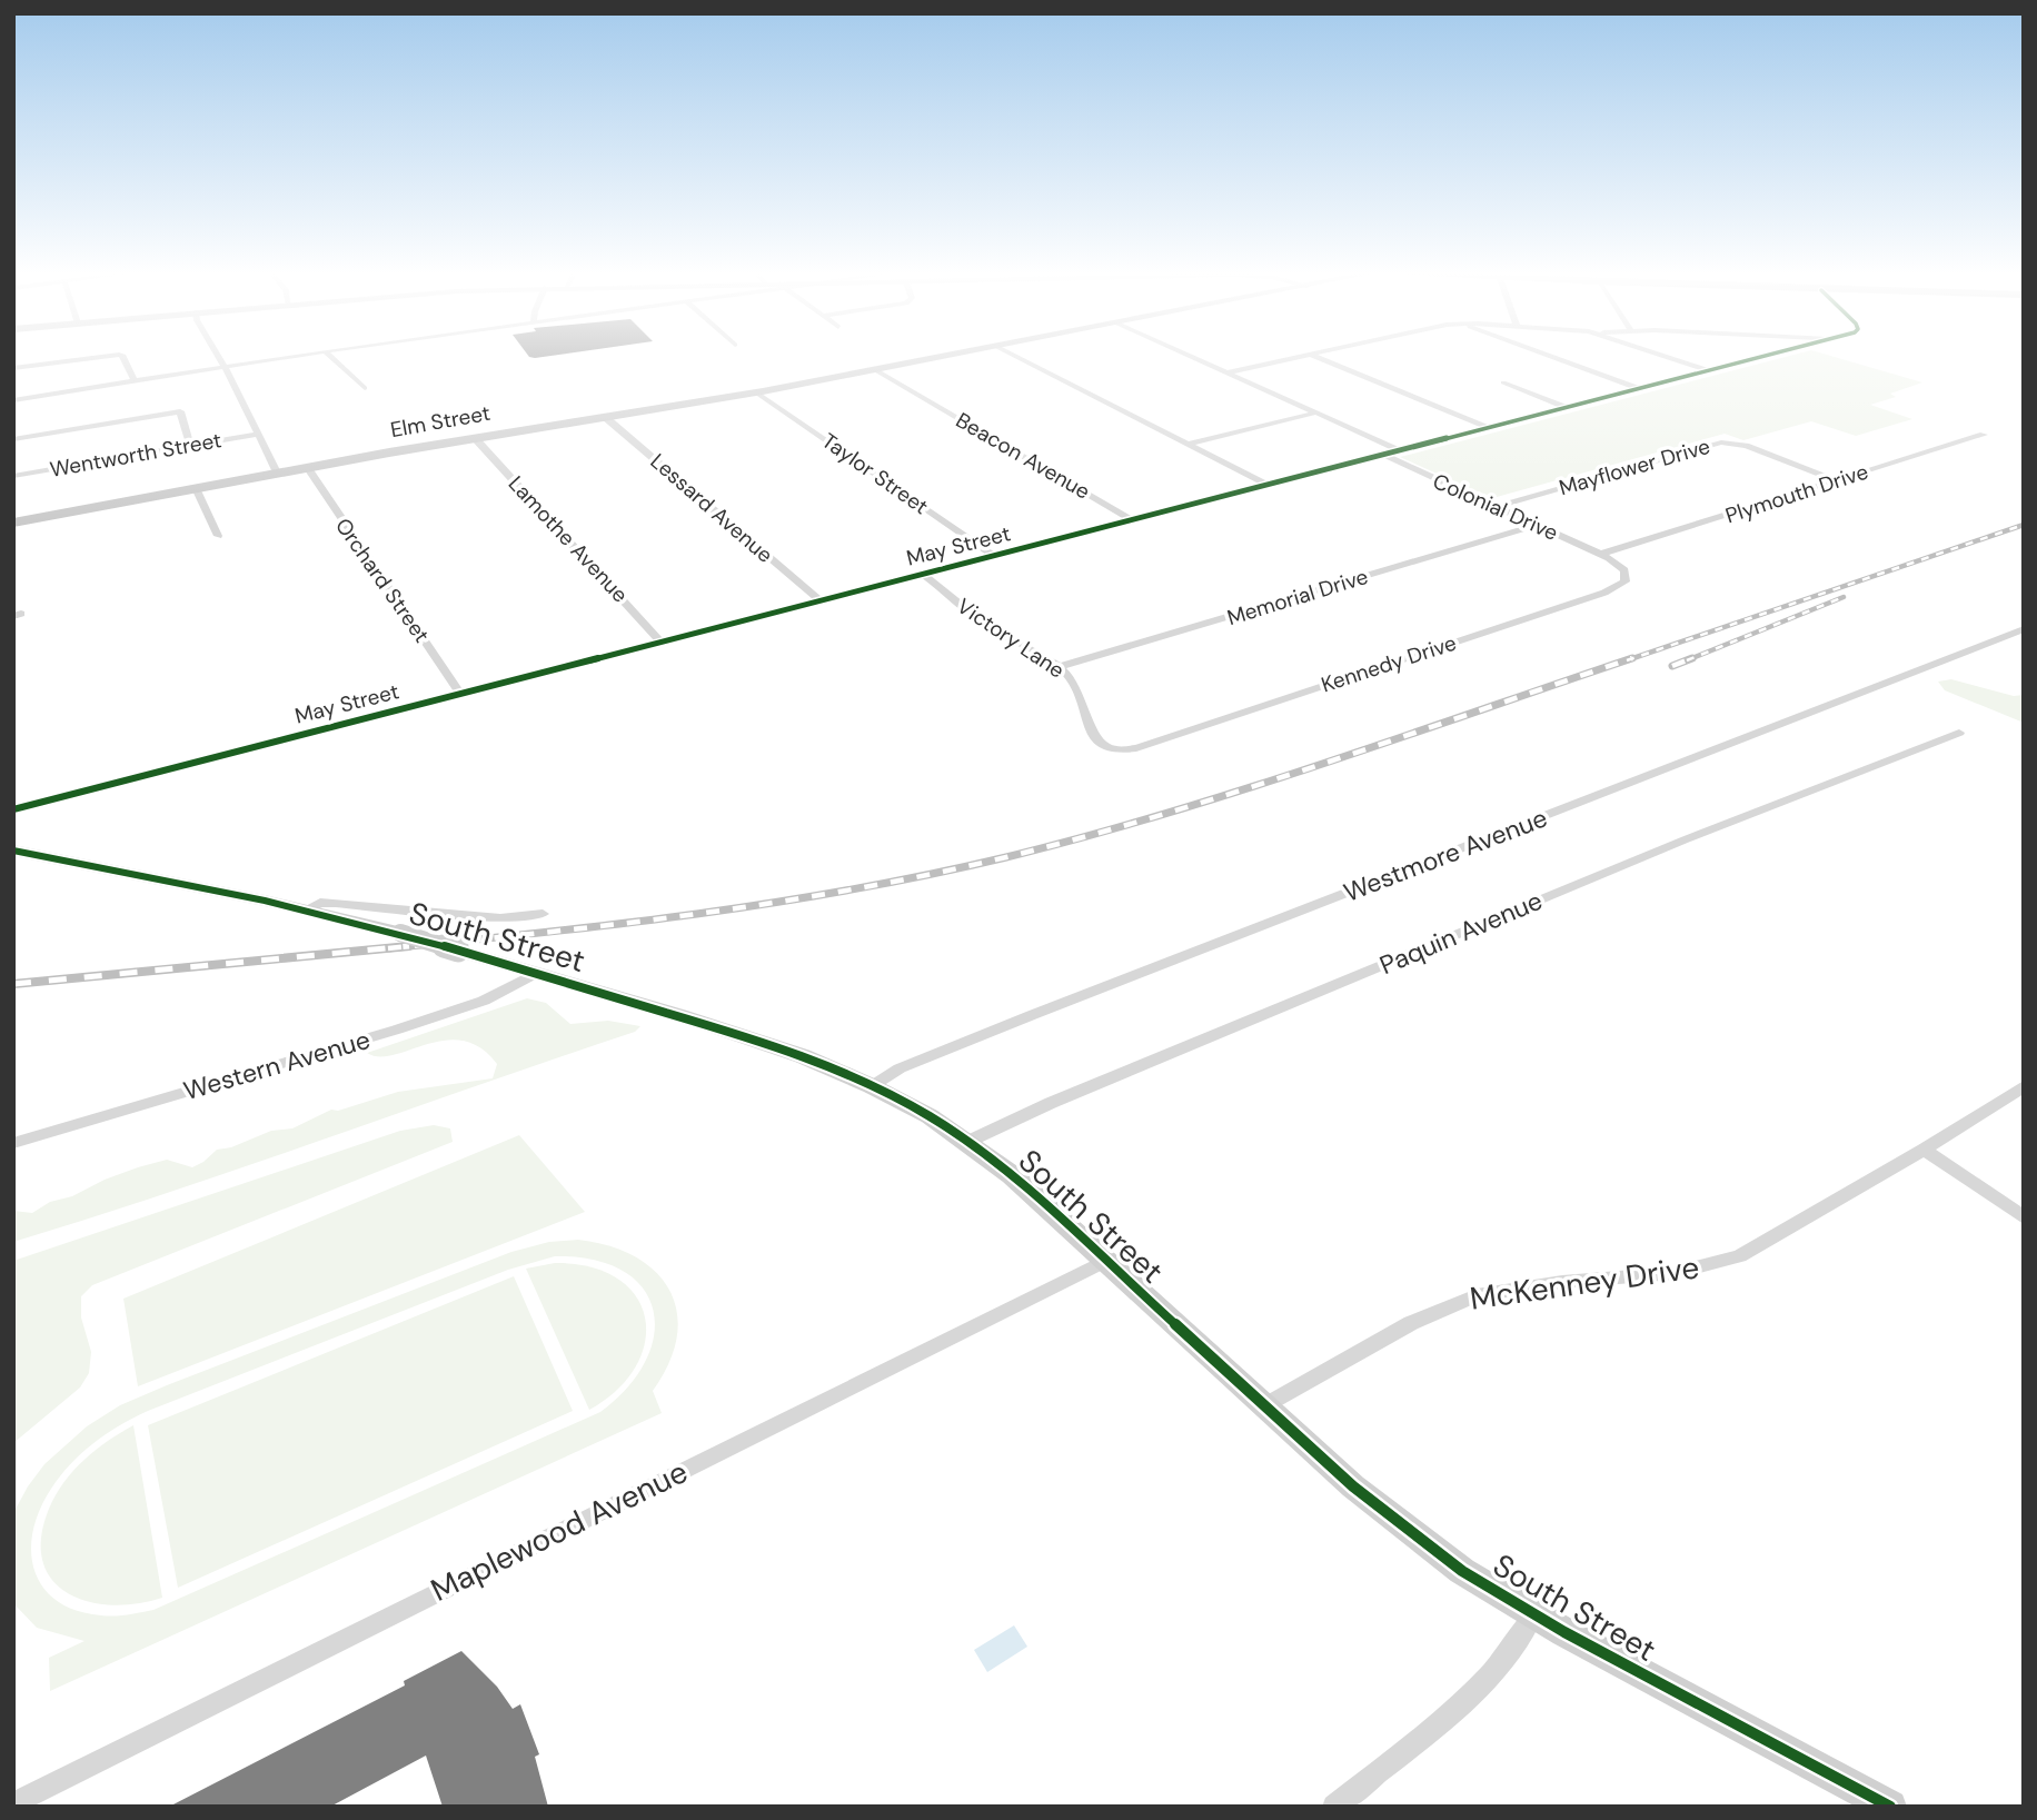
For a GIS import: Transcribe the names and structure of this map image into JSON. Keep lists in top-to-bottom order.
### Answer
{
  "streets": {
    "main road": ["Elm Street", "South Street"],
    "street": [
      "Wentworth Street",
      "Beacon Avenue",
      "Mayflower Drive",
      "Taylor Street",
      "Plymouth Drive",
      "Colonial Drive",
      "Lessard Avenue",
      "Lamothe Avenue",
      "May Street",
      "Orchard Street",
      "Memorial Drive",
      "Victory Lane",
      "Kennedy Drive",
      "Westmore Avenue",
      "Paquin Avenue",
      "Western Avenue",
      "McKenney Drive",
      "Maplewood Avenue"
    ]
  },
  "crossings": [
    ["Elm Street", "Beacon Avenue"],
    ["Elm Street", "Taylor Street"],
    ["Elm Street", "Lessard Avenue"],
    ["Elm Street", "Lamothe Avenue"],
    ["Elm Street", "Orchard Street"],
    ["Beacon Avenue", "May Street"],
    ["Mayflower Drive", "Colonial Drive"],
    ["Taylor Street", "May Street"],
    ["Plymouth Drive", "Colonial Drive"],
    ["Plymouth Drive", "Kennedy Drive"],
    ["Colonial Drive", "May Street"],
    ["Colonial Drive", "Memorial Drive"],
    ["Colonial Drive", "Kennedy Drive"],
    ["Lessard Avenue", "May Street"],
    ["Lamothe Avenue", "May Street"],
    ["May Street", "Orchard Street"],
    ["May Street", "Victory Lane"],
    ["Memorial Drive", "Victory Lane"],
    ["Victory Lane", "Kennedy Drive"],
    ["Westmore Avenue", "South Street"],
    ["Paquin Avenue", "South Street"],
    ["South Street", "Western Avenue"],
    ["South Street", "McKenney Drive"],
    ["South Street", "Maplewood Avenue"]
  ]
}
